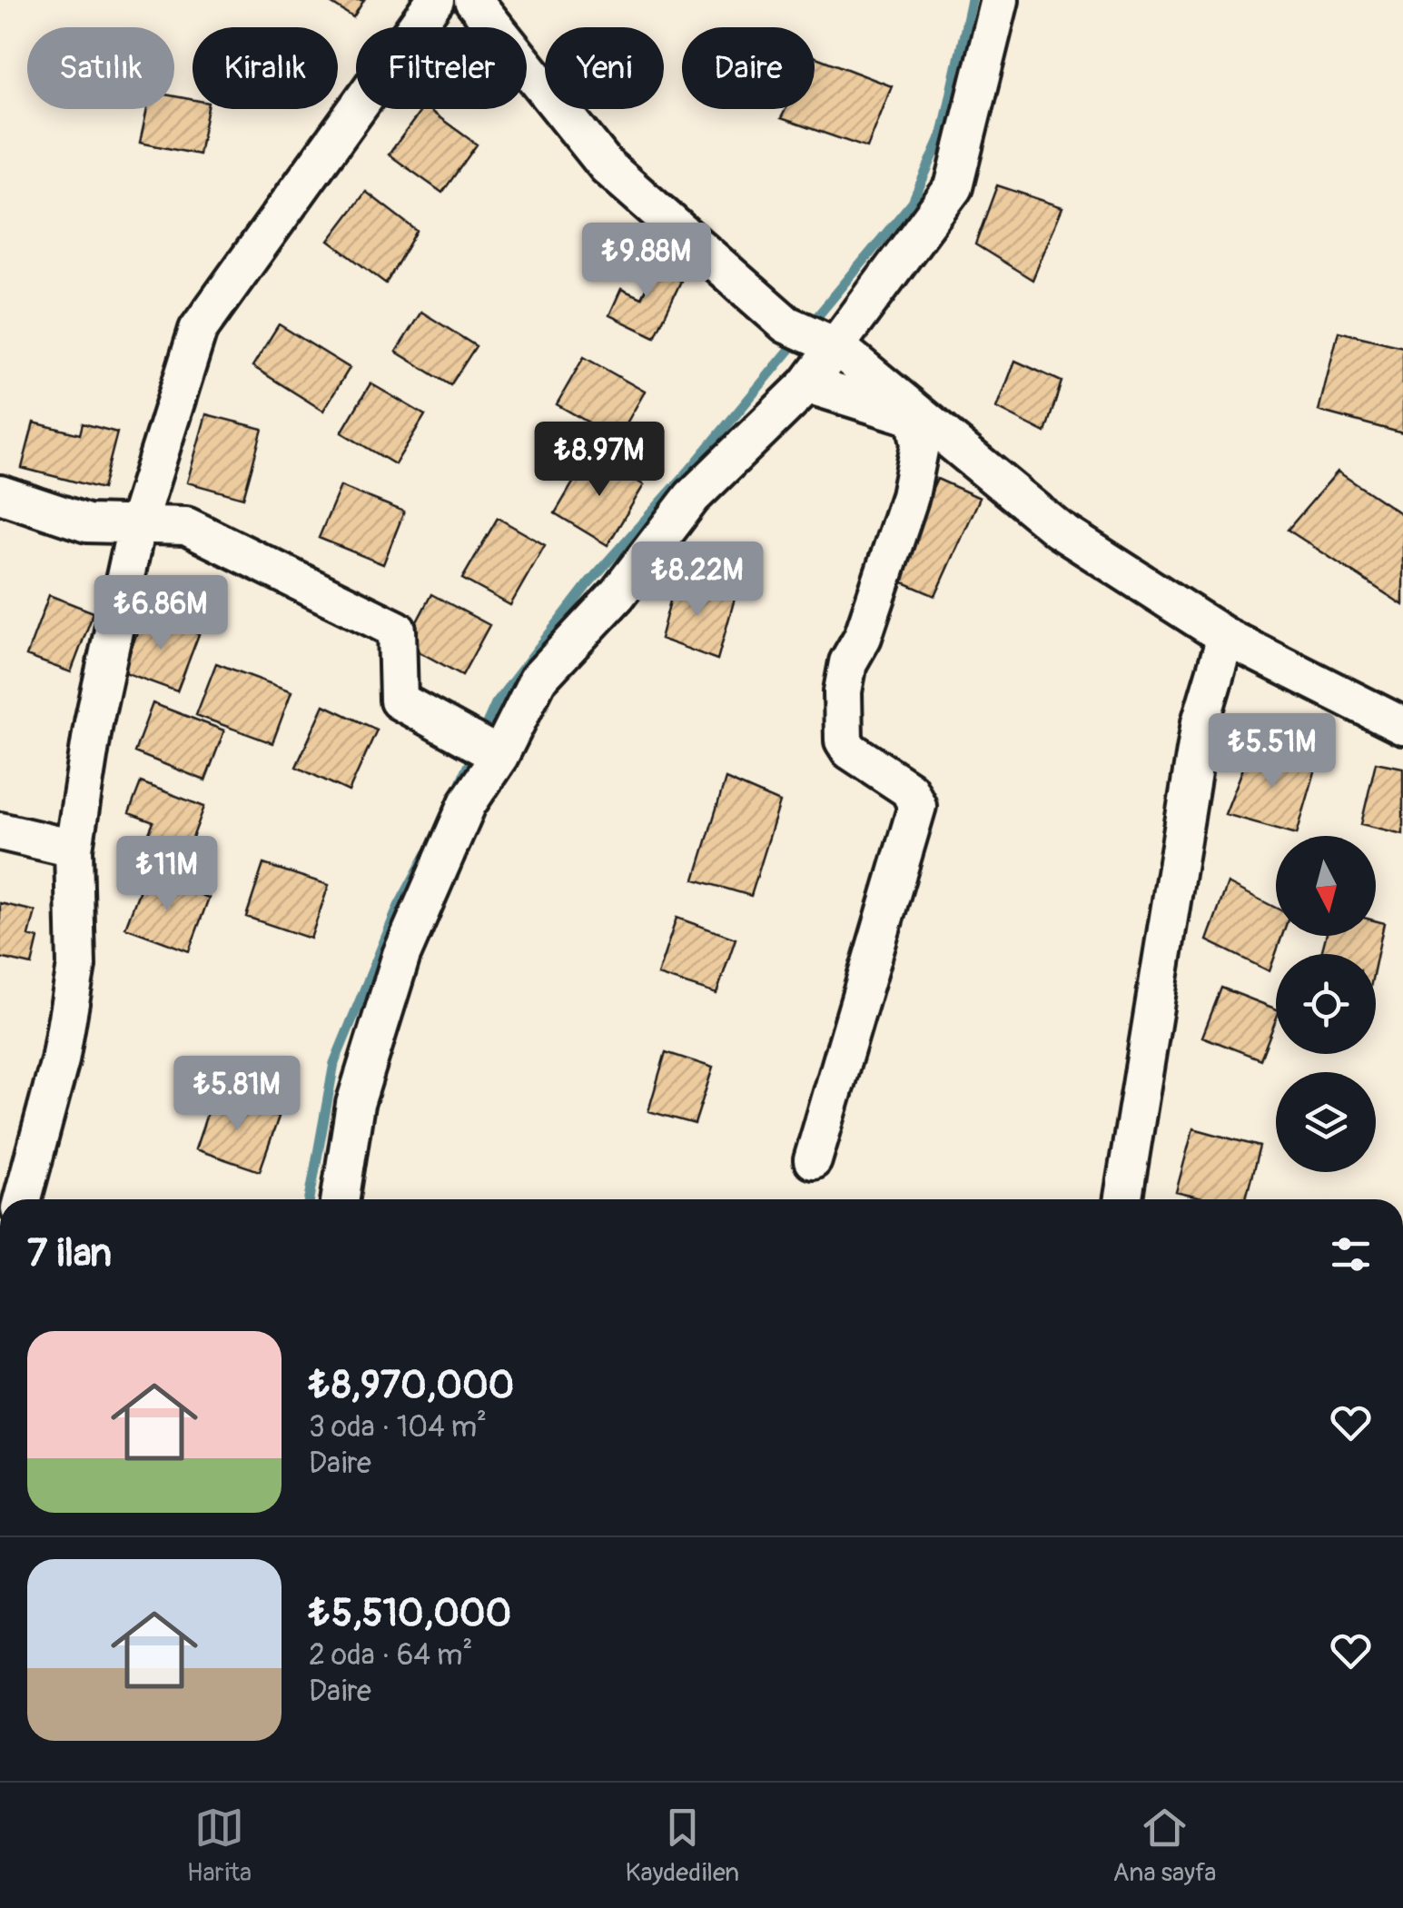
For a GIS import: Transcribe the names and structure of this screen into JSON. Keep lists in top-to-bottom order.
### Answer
{
  "north": "bottom",
  "page": {
    "chip": [
      "Satılık",
      "Kiralık",
      "Filtreler",
      "Yeni",
      "Daire"
    ],
    "price": [
      "₺9.88M",
      "₺8.97M",
      "₺8.22M",
      "₺6.86M",
      "₺5.51M",
      "₺11M",
      "₺5.81M"
    ],
    "heading": "7 ilan",
    "list": [
      {
        "name": "₺8,970,000",
        "note": "3 oda · 104 m² · Daire"
      },
      {
        "name": "₺5,510,000",
        "note": "2 oda · 64 m² · Daire"
      }
    ],
    "tabs": ["Harita", "Kaydedilen", "Ana sayfa"]
  }
}
